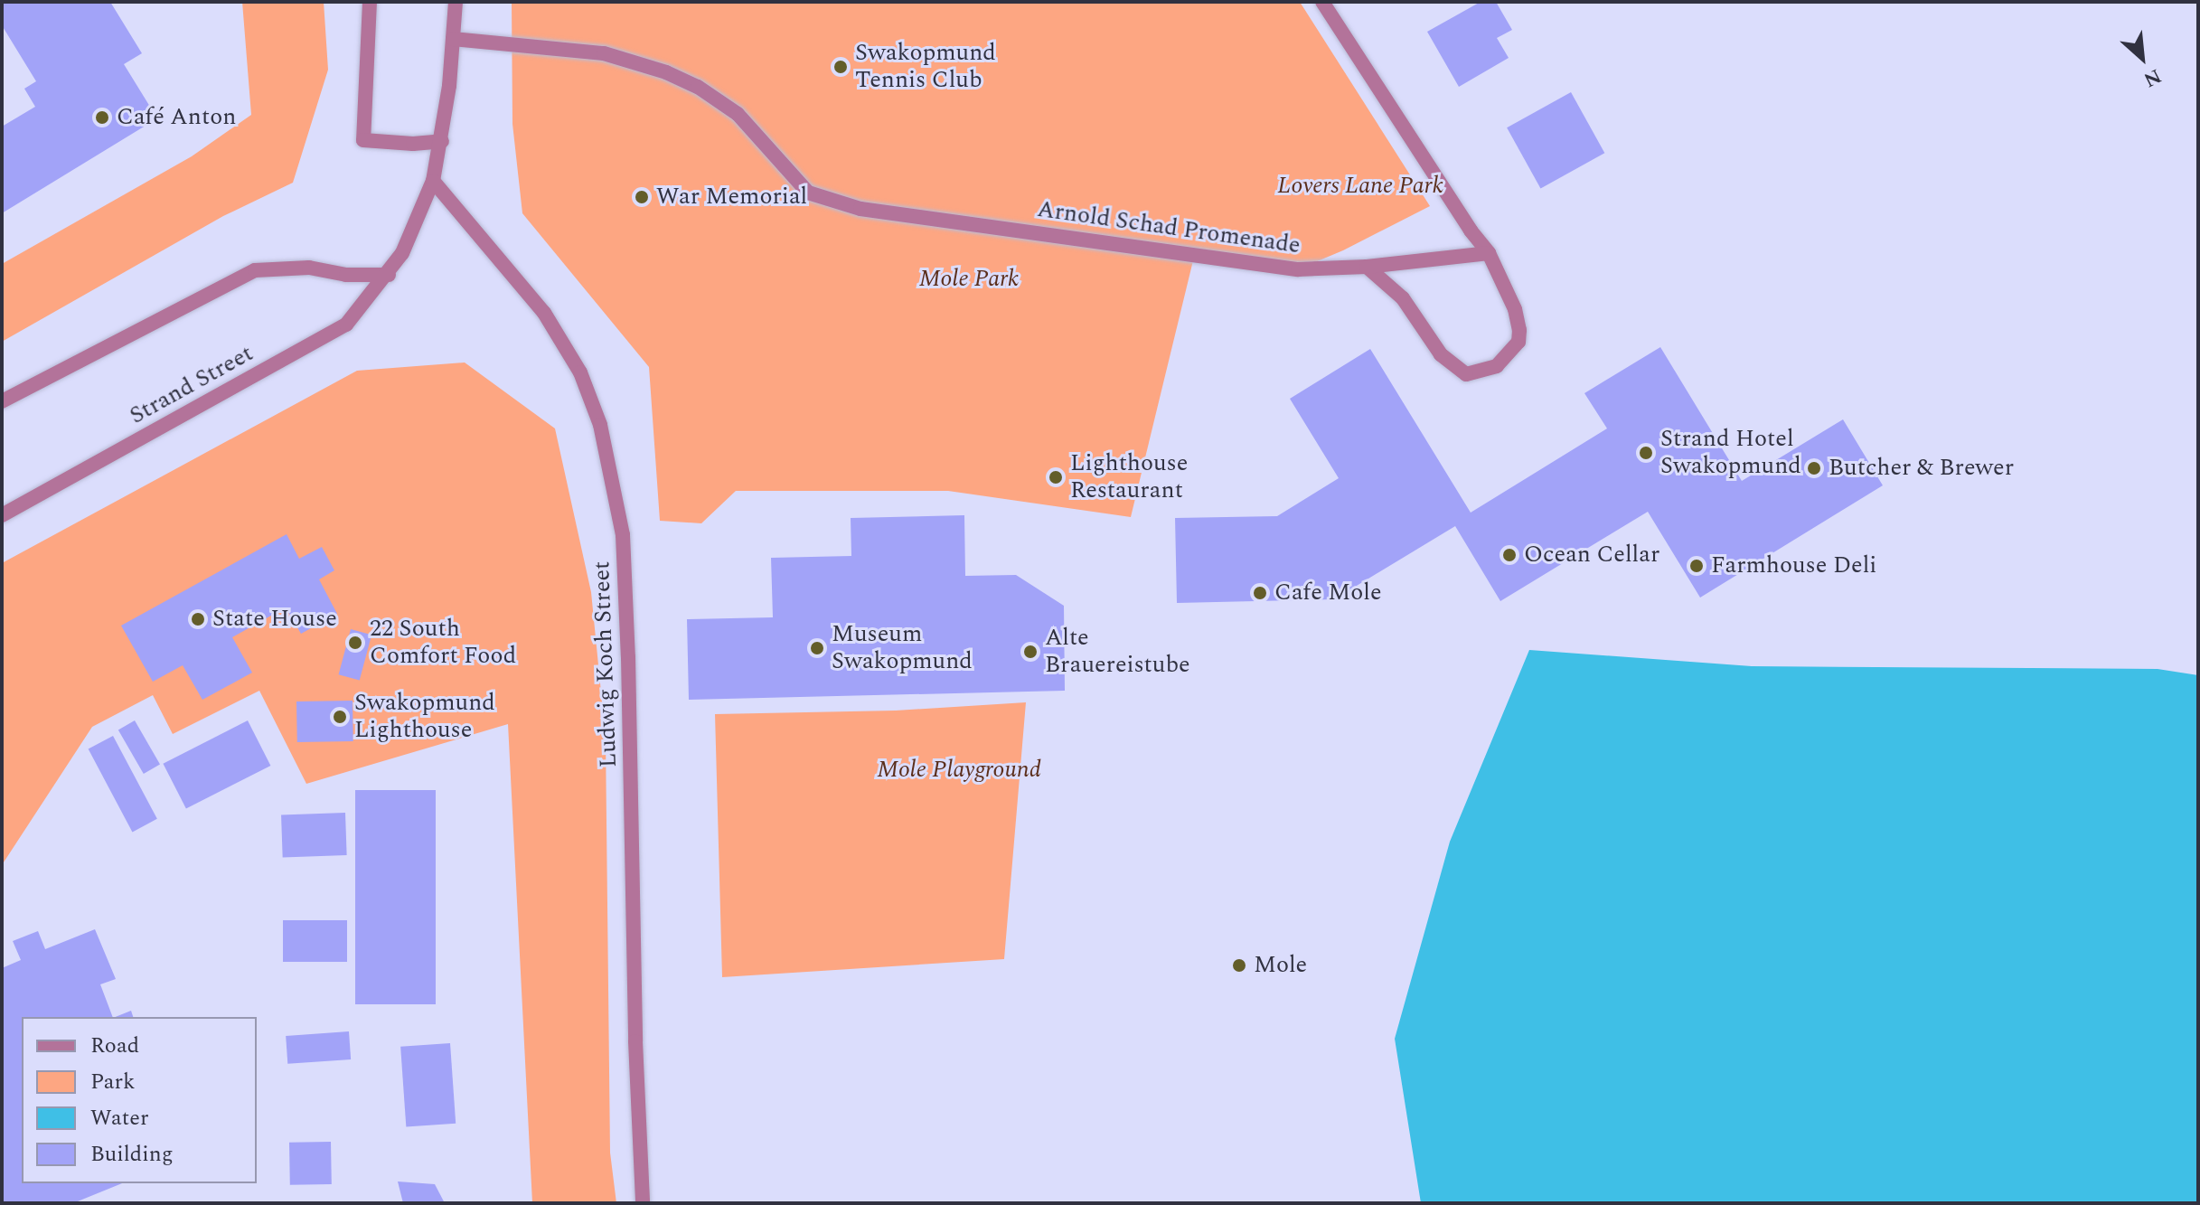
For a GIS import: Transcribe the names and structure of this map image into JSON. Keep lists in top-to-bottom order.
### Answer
{
  "streets": {
    "street": ["Arnold Schad Promenade", "Strand Street", "Ludwig Koch Street"]
  },
  "crossings": [
    ["Arnold Schad Promenade", "Strand Street"],
    ["Strand Street", "Ludwig Koch Street"]
  ],
  "parks": ["Lovers Lane Park", "Mole Park", "Mole Playground"],
  "places": [
    "Swakopmund Tennis Club",
    "Café Anton",
    "War Memorial",
    "Strand Hotel Swakopmund",
    "Butcher & Brewer",
    "Lighthouse Restaurant",
    "Ocean Cellar",
    "Farmhouse Deli",
    "Cafe Mole",
    "State House",
    "22 South Comfort Food",
    "Museum Swakopmund",
    "Alte Brauereistube",
    "Swakopmund Lighthouse",
    "Mole"
  ],
  "legend": [
    "Road",
    "Park",
    "Water",
    "Building"
  ],
  "north": "bottom right"
}
